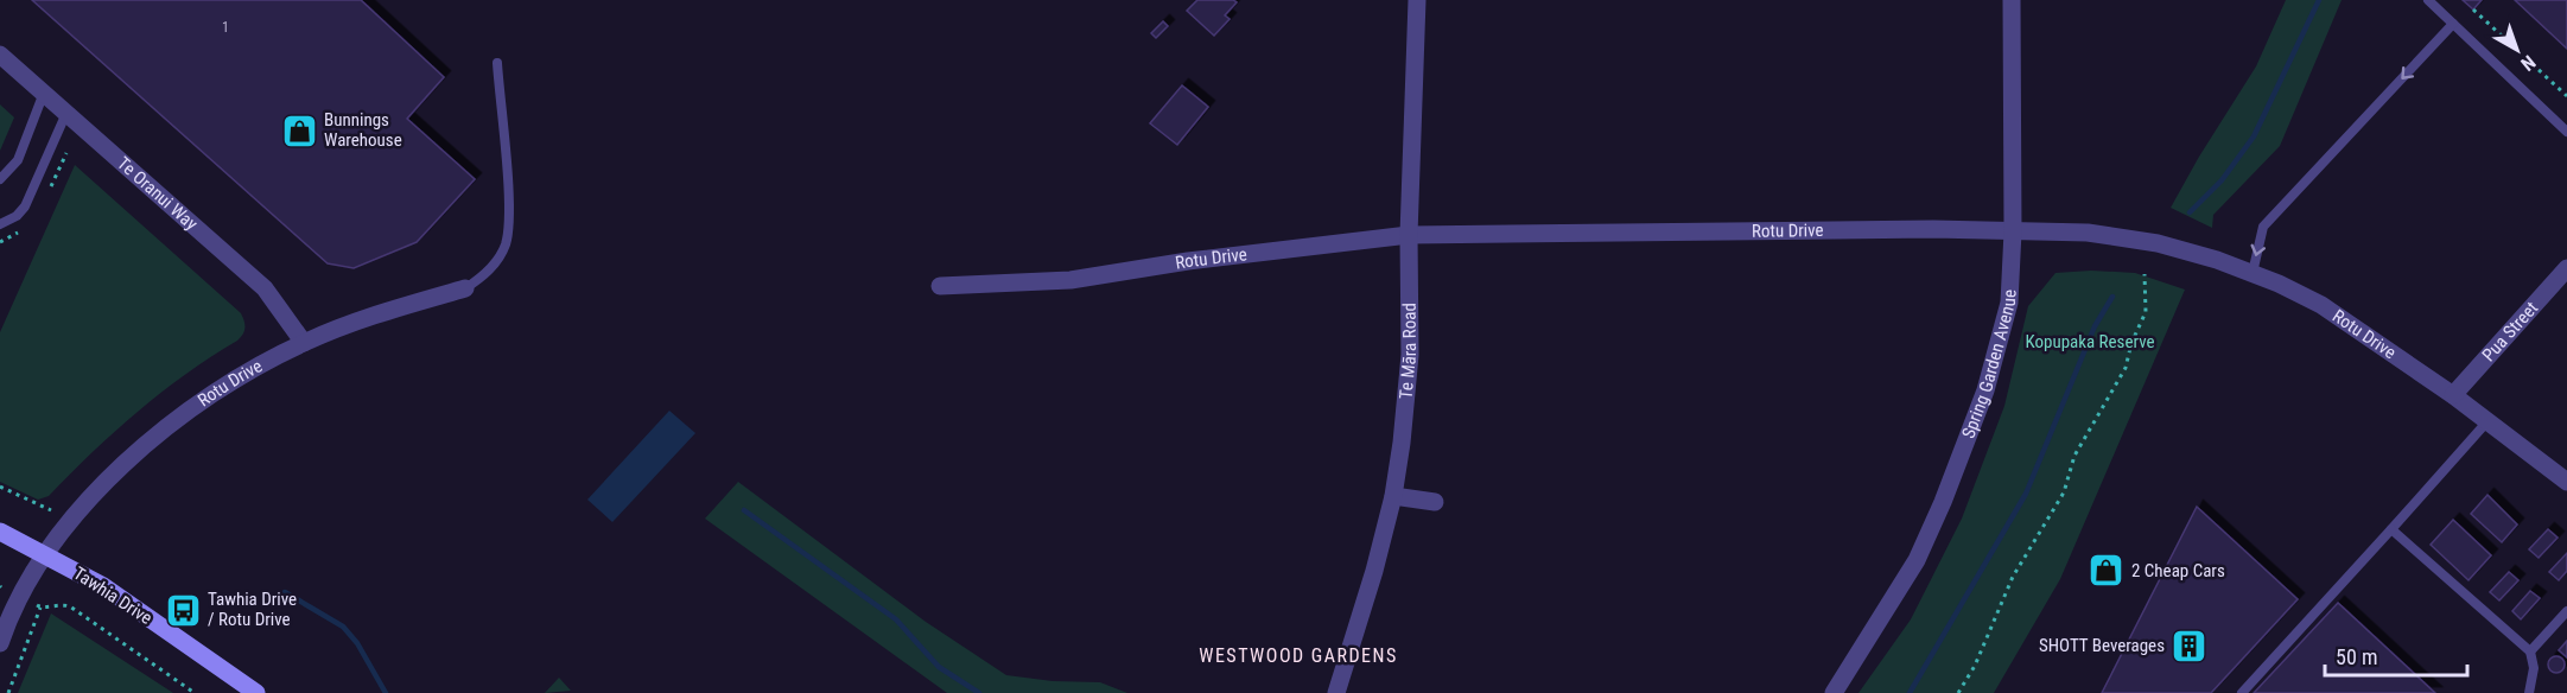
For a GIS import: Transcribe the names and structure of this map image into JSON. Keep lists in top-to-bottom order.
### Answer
{
  "streets": {
    "street": [
      "Te Oranui Way",
      "Rotu Drive",
      "Pua Street",
      "Te Māra Road",
      "Spring Garden Avenue",
      "Tawhia Drive"
    ]
  },
  "crossings": [
    ["Te Oranui Way", "Rotu Drive"],
    ["Rotu Drive", "Pua Street"],
    ["Rotu Drive", "Te Māra Road"],
    ["Rotu Drive", "Spring Garden Avenue"],
    ["Rotu Drive", "Tawhia Drive"]
  ],
  "districts": ["WESTWOOD GARDENS"],
  "parks": ["Kopupaka Reserve"],
  "places": {
    "shop": ["Bunnings Warehouse", "2 Cheap Cars"],
    "bus stop": ["Tawhia Drive / Rotu Drive"],
    "building": ["SHOTT Beverages"]
  },
  "house_numbers": ["1"],
  "scale_bar": "50 m",
  "north": "bottom right"
}
